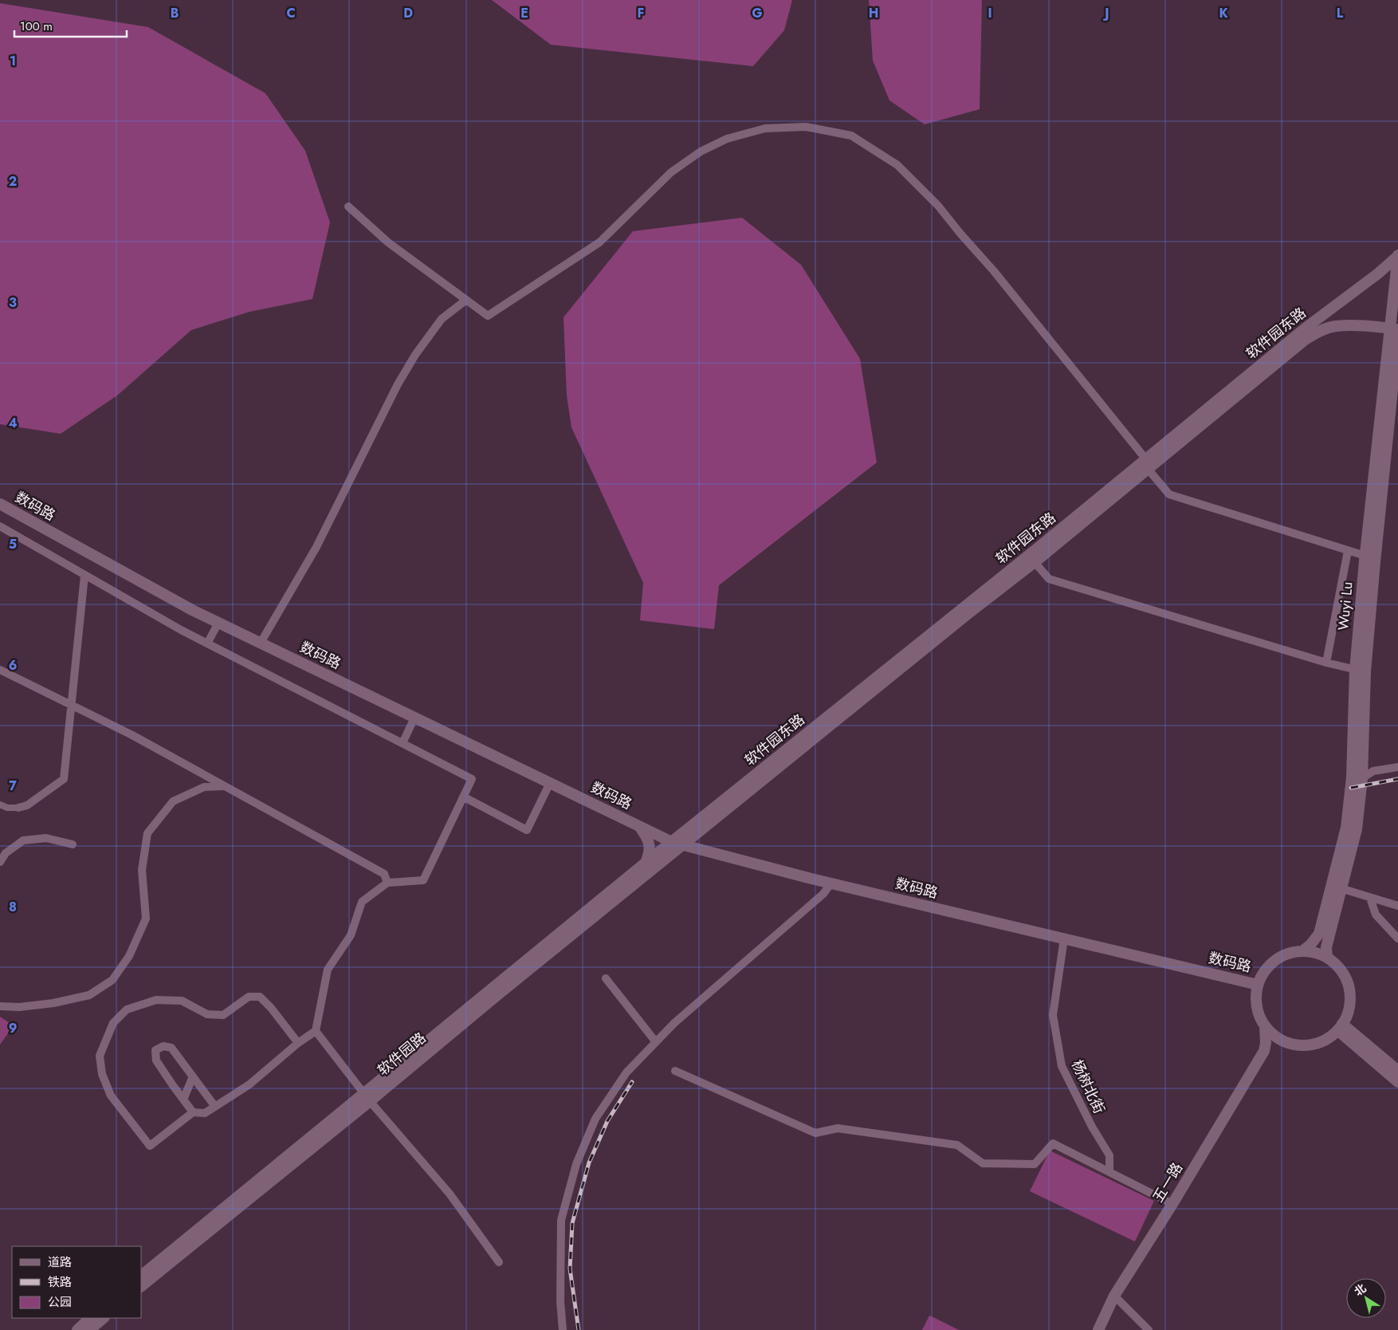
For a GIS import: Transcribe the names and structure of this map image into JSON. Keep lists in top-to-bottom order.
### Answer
{
  "streets": {
    "main road": [
      "软件园东路",
      "数码路",
      "Wuyi Lu",
      "软件园路",
      "五一路"
    ],
    "street": ["杨树北街"]
  },
  "crossings": [
    ["软件园东路", "数码路"],
    ["软件园东路", "Wuyi Lu"],
    ["软件园东路", "软件园路"],
    ["数码路", "Wuyi Lu"],
    ["数码路", "软件园路"],
    ["数码路", "杨树北街"]
  ],
  "legend": ["道路", "铁路", "公园"],
  "scale_bar": "100 m",
  "north": "top left",
  "grid": {
    "columns": [
      "B",
      "C",
      "D",
      "E",
      "F",
      "G",
      "H",
      "I",
      "J",
      "K",
      "L"
    ],
    "rows": [
      "1",
      "2",
      "3",
      "4",
      "5",
      "6",
      "7",
      "8",
      "9"
    ]
  }
}
